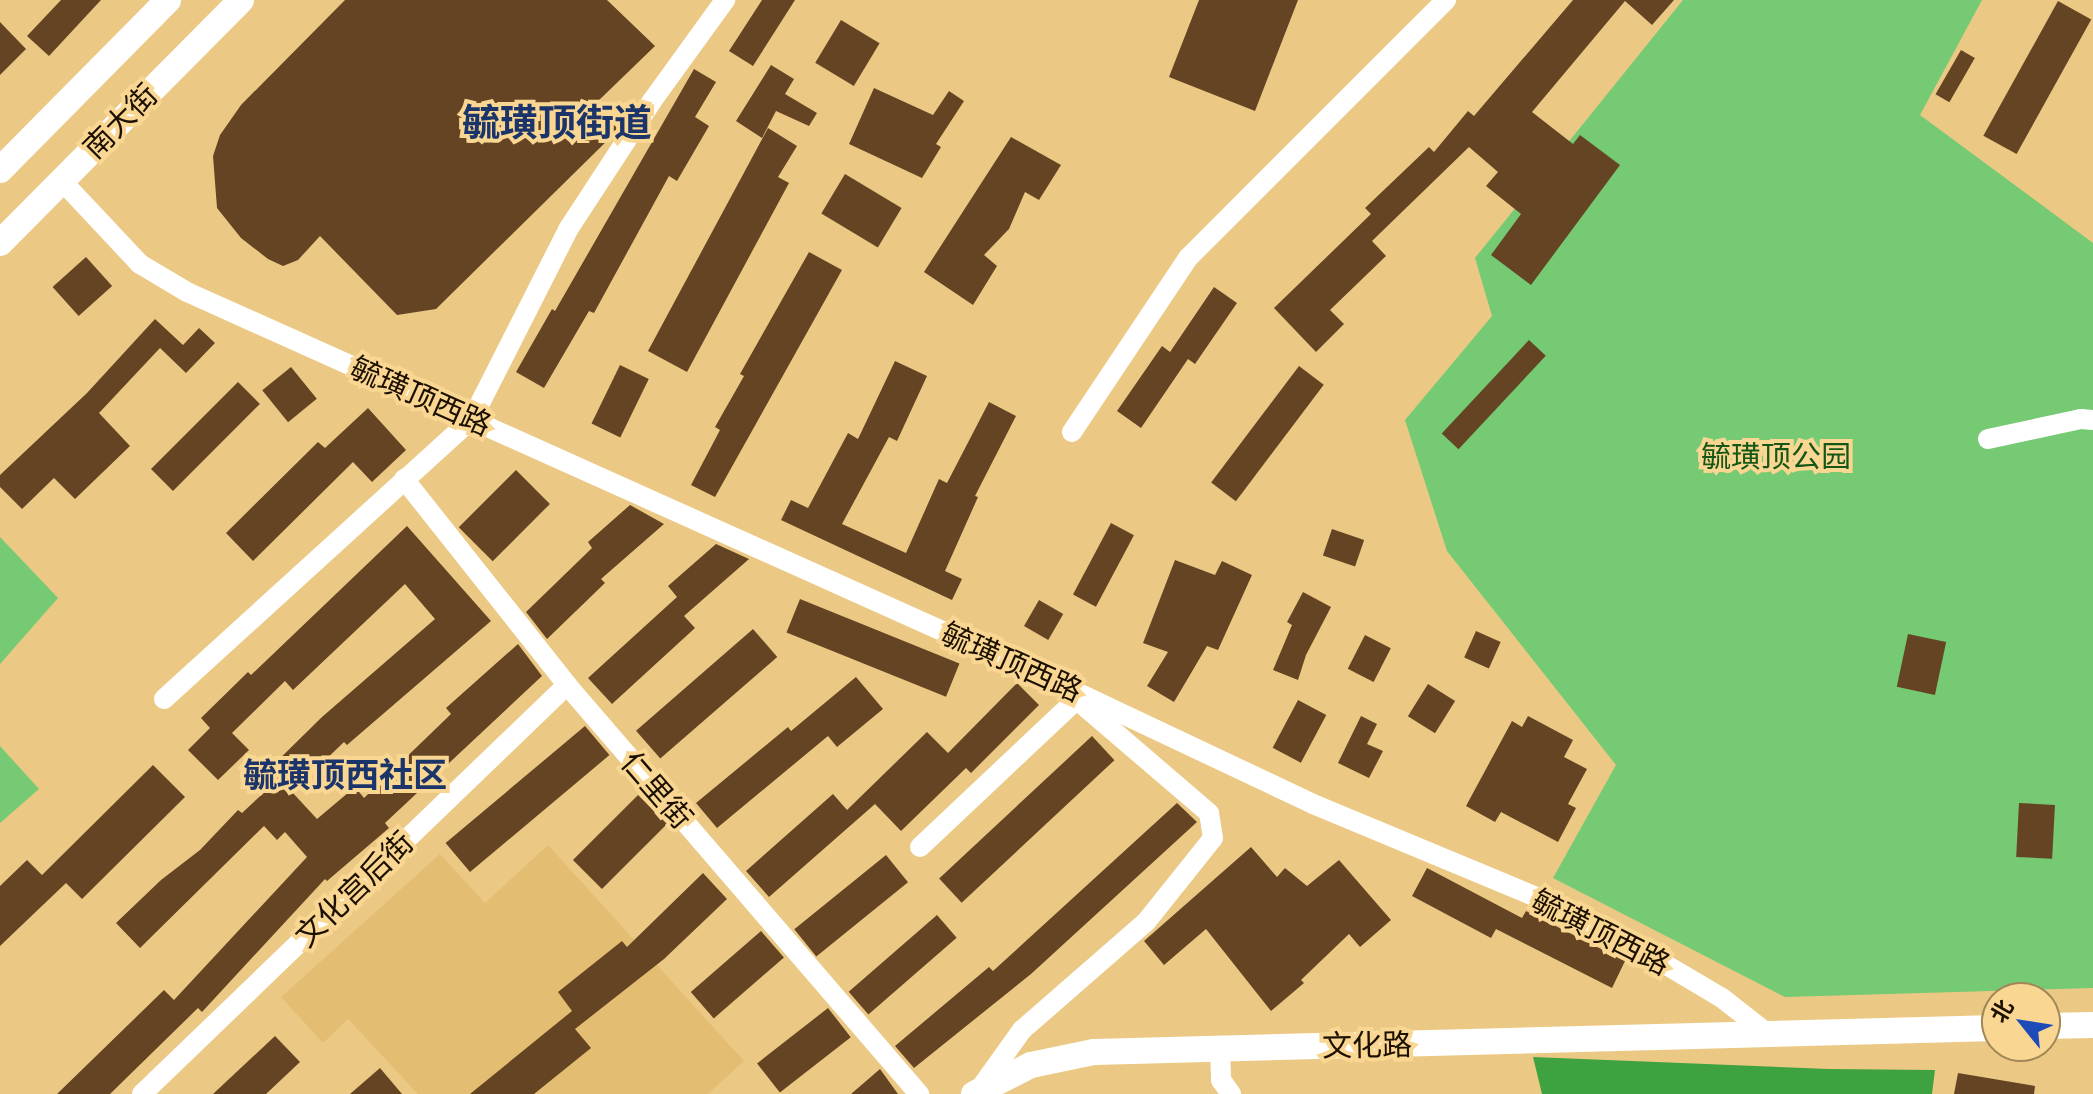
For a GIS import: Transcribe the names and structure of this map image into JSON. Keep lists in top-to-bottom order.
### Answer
{
  "streets": {
    "main road": ["南大街", "文化路"],
    "street": ["毓璜顶西路", "仁里街", "文化宫后街"]
  },
  "crossings": [
    ["南大街", "毓璜顶西路"],
    ["毓璜顶西路", "文化路"],
    ["仁里街", "文化宫后街"]
  ],
  "districts": ["毓璜顶街道", "毓璜顶西社区"],
  "parks": ["毓璜顶公园"],
  "north": "top left"
}
